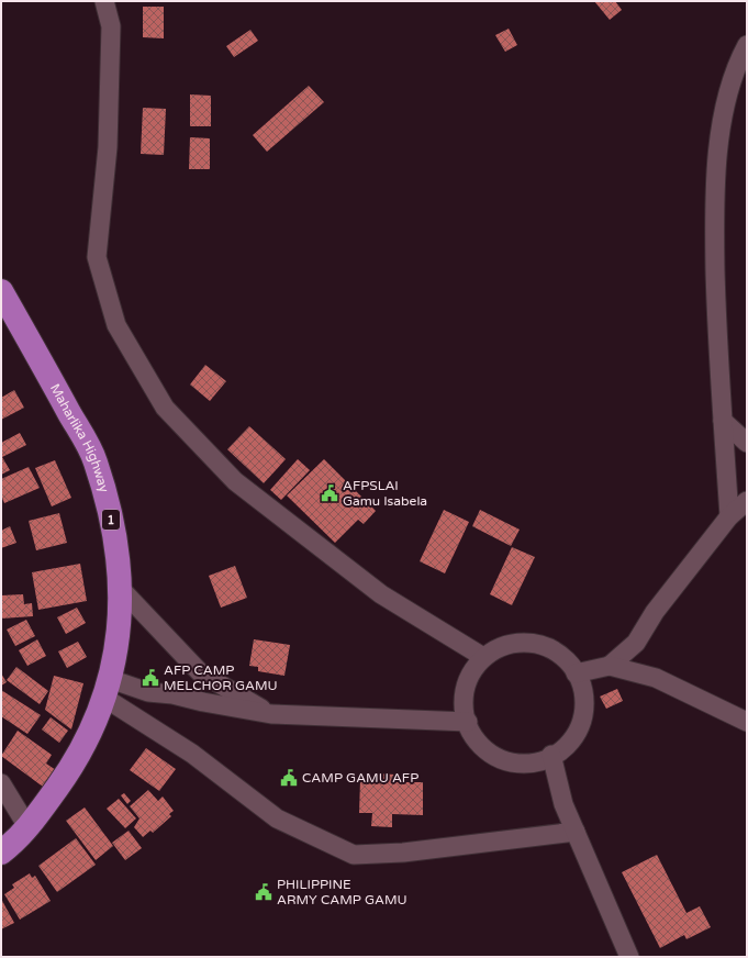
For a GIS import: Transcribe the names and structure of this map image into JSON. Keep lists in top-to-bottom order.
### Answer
{
  "streets": {
    "highway": ["Maharlika Highway", "1"]
  },
  "places": {
    "public building": [
      "AFPSLAI Gamu Isabela",
      "AFP CAMP MELCHOR GAMU",
      "CAMP GAMU AFP",
      "PHILIPPINE ARMY CAMP GAMU"
    ]
  }
}
